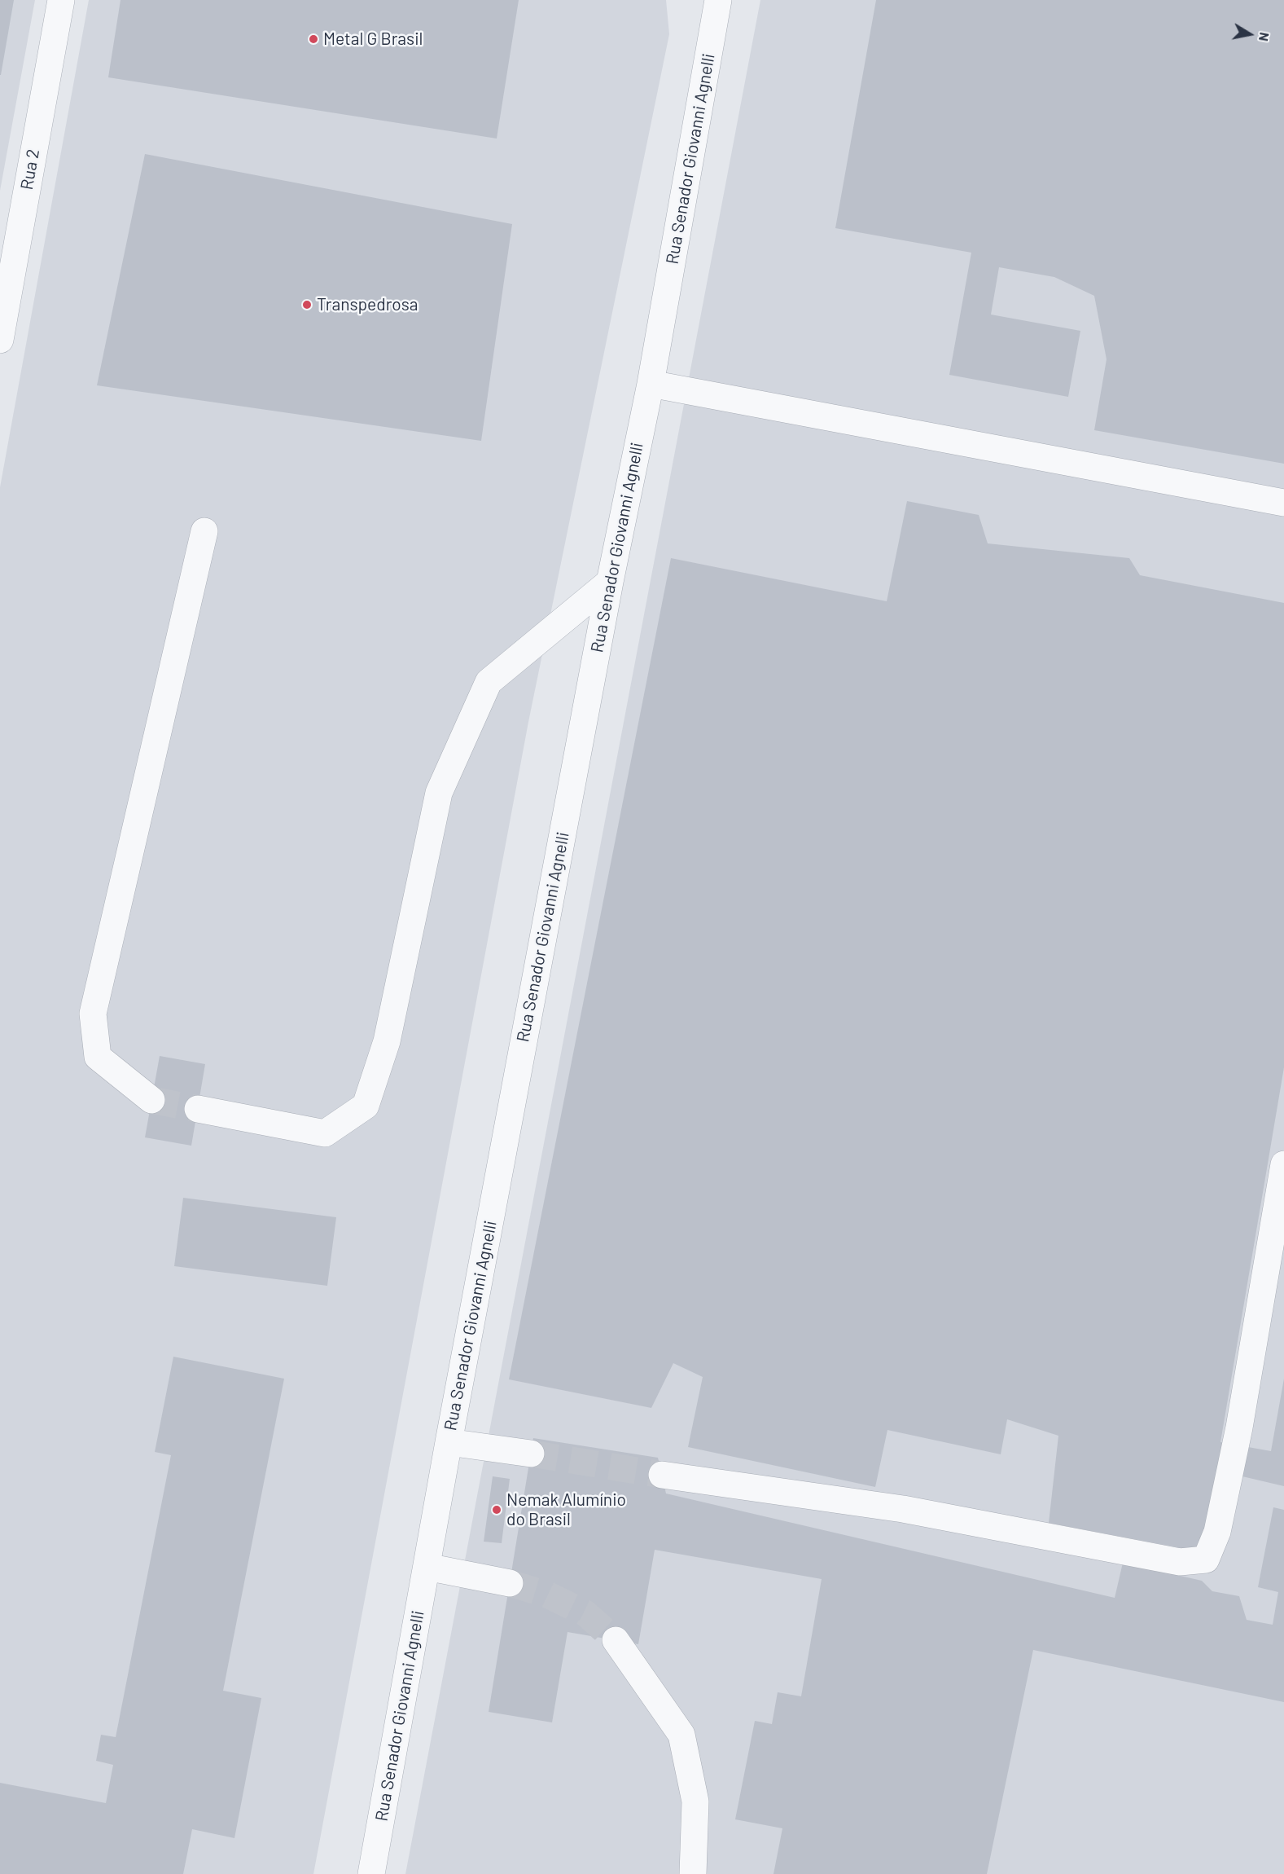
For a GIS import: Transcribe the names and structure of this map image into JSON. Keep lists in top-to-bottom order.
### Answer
{
  "streets": {
    "street": ["Rua Senador Giovanni Agnelli", "Rua 2"]
  },
  "places": ["Metal G Brasil", "Transpedrosa", "Nemak Alumínio do Brasil"],
  "north": "right"
}
